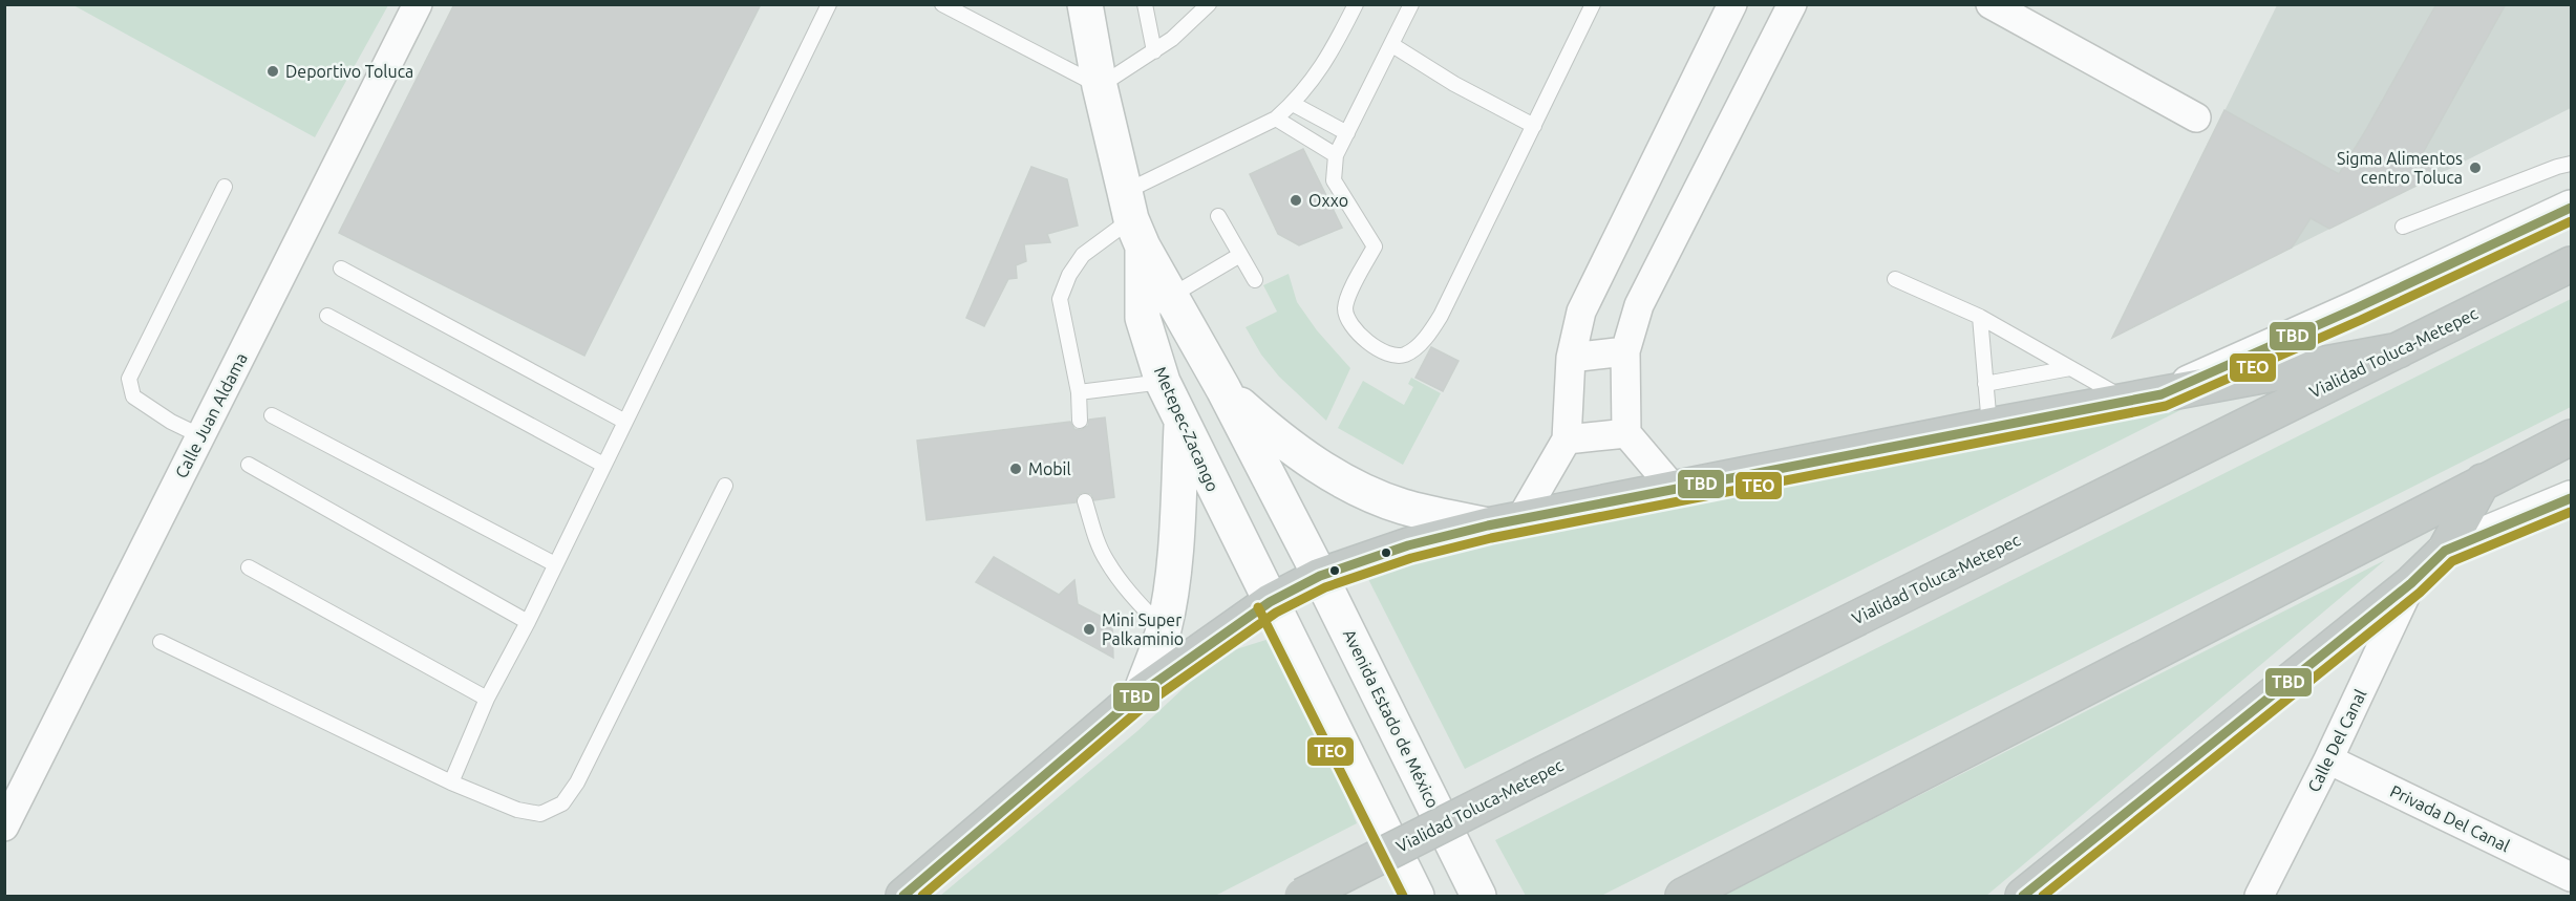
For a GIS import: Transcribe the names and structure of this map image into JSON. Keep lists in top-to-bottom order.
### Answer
{
  "streets": {
    "highway": ["Vialidad Toluca-Metepec"],
    "main road": ["Metepec-Zacango", "Avenida Estado de México"],
    "street": ["Calle Juan Aldama", "Calle Del Canal", "Privada Del Canal"]
  },
  "crossings": [
    ["Metepec-Zacango", "Avenida Estado de México"],
    ["Calle Del Canal", "Privada Del Canal"]
  ],
  "places": [
    "Deportivo Toluca",
    "Sigma Alimentos centro Toluca",
    "Oxxo",
    "Mobil",
    "Mini Super Palkaminio"
  ],
  "lines": ["transit line TBD", "transit line TEO"]
}
